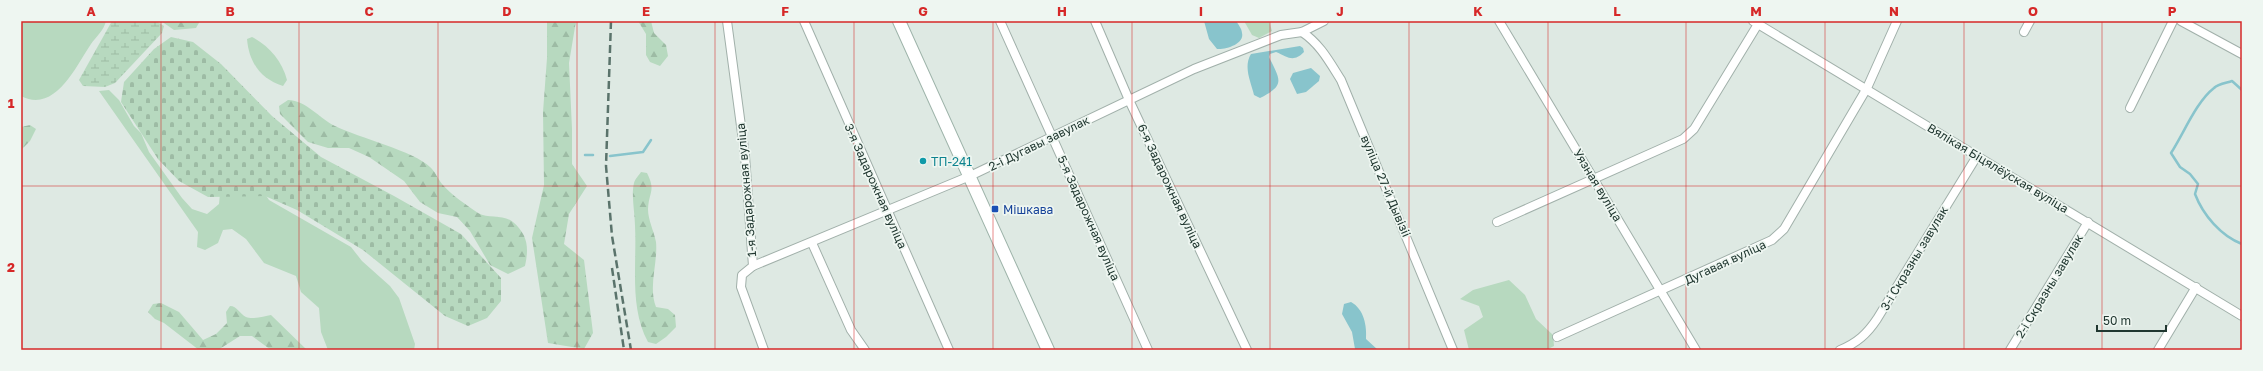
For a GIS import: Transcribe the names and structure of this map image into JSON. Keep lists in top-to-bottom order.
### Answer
{
  "streets": {
    "street": [
      "2-і Дугавы завулак",
      "Вялікая Біцялёўская вуліца",
      "Уязная вуліца",
      "3-я Задарожная вуліца",
      "6-я Задарожная вуліца",
      "вуліца 27-й Дывізіі",
      "1-я Задарожная вуліца",
      "5-я Задарожная вуліца",
      "3-і Скразны завулак",
      "Дугавая вуліца",
      "2-і Скразны завулак"
    ]
  },
  "crossings": [
    ["2-і Дугавы завулак", "3-я Задарожная вуліца"],
    ["2-і Дугавы завулак", "6-я Задарожная вуліца"],
    ["2-і Дугавы завулак", "вуліца 27-й Дывізіі"],
    ["2-і Дугавы завулак", "1-я Задарожная вуліца"],
    ["2-і Дугавы завулак", "5-я Задарожная вуліца"],
    ["Вялікая Біцялёўская вуліца", "3-і Скразны завулак"],
    ["Вялікая Біцялёўская вуліца", "Дугавая вуліца"],
    ["Вялікая Біцялёўская вуліца", "2-і Скразны завулак"],
    ["Уязная вуліца", "Дугавая вуліца"]
  ],
  "places": {
    "other": ["ТП-241"],
    "transit": ["Мішкава"]
  },
  "scale_bar": "50 m",
  "grid": {
    "columns": [
      "A",
      "B",
      "C",
      "D",
      "E",
      "F",
      "G",
      "H",
      "I",
      "J",
      "K",
      "L",
      "M",
      "N",
      "O",
      "P"
    ],
    "rows": ["1", "2"]
  }
}
